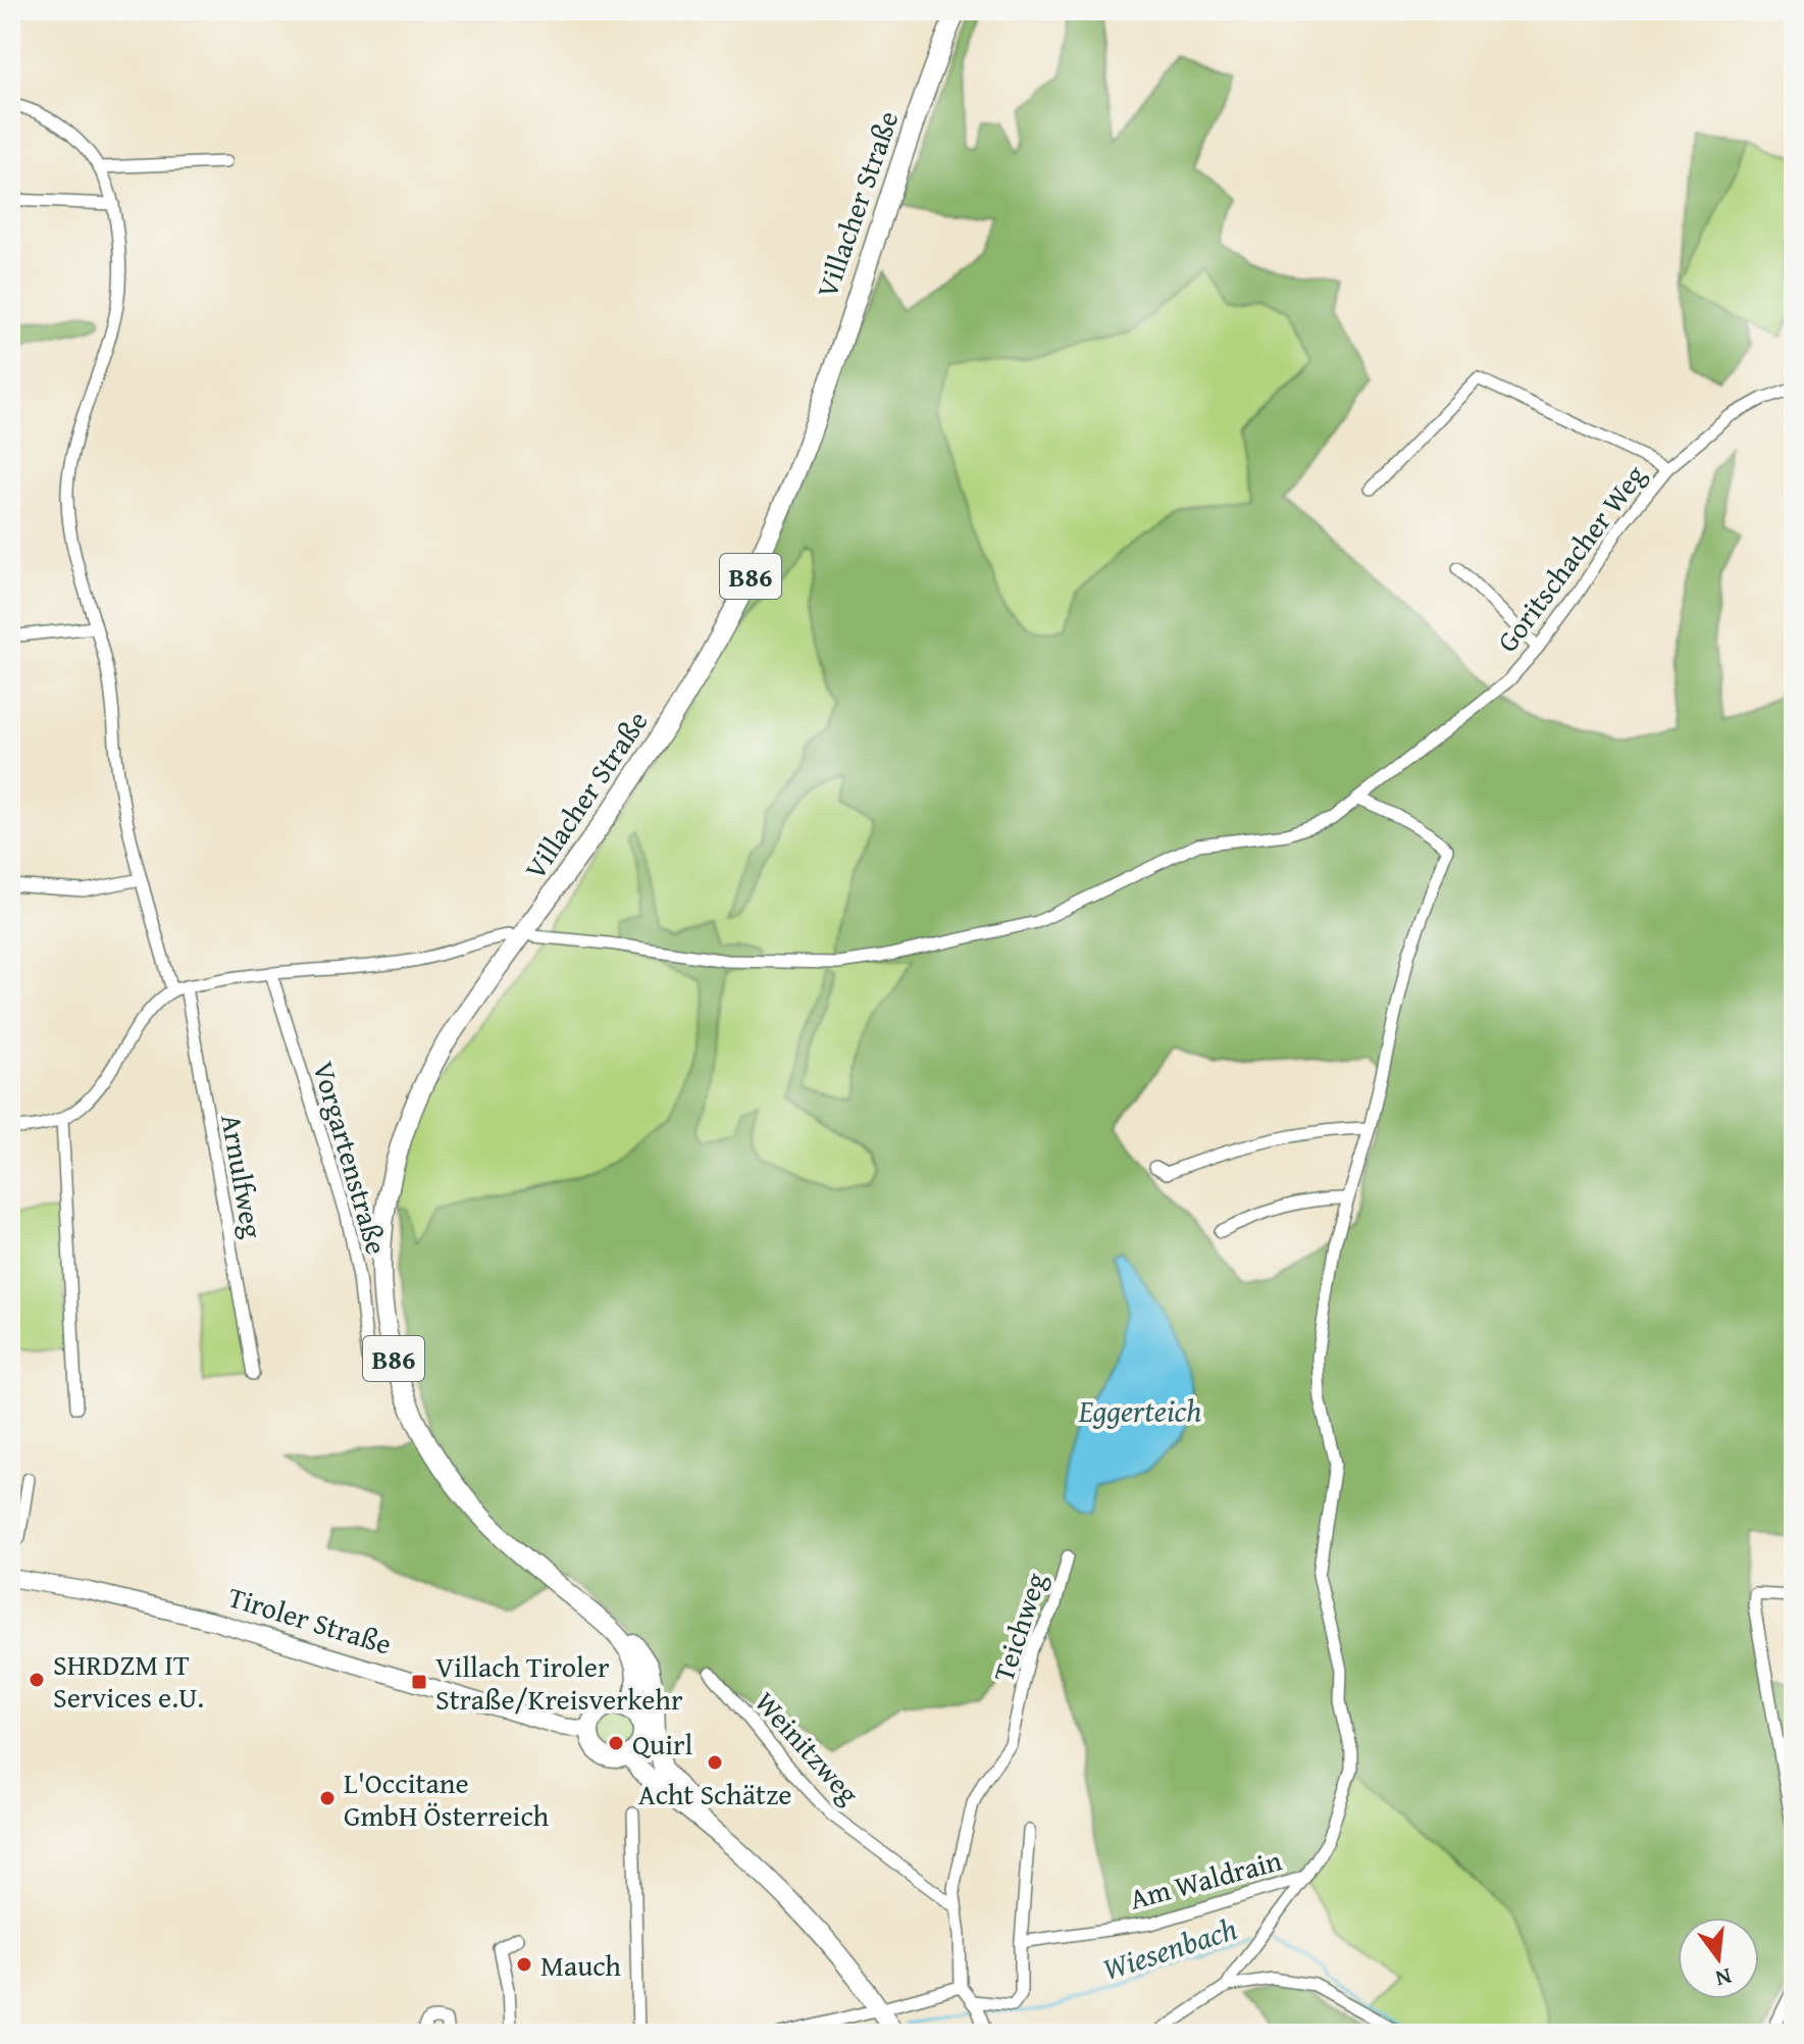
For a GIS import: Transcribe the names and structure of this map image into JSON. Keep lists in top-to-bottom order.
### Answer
{
  "streets": {
    "main road": ["Villacher Straße", "B86", "Tiroler Straße"],
    "street": [
      "Goritschacher Weg",
      "Vorgartenstraße",
      "Arnulfweg",
      "Teichweg",
      "Weinitzweg",
      "Am Waldrain"
    ]
  },
  "crossings": [
    ["Villacher Straße", "B86"],
    ["B86", "Tiroler Straße"],
    ["Teichweg", "Weinitzweg"]
  ],
  "water": ["Eggerteich", "Wiesenbach"],
  "places": {
    "other": [
      "SHRDZM IT Services e.U.",
      "Quirl",
      "Acht Schätze",
      "L'Occitane GmbH Österreich",
      "Mauch"
    ],
    "transit": ["Villach Tiroler Straße/Kreisverkehr"]
  },
  "north": "bottom"
}
